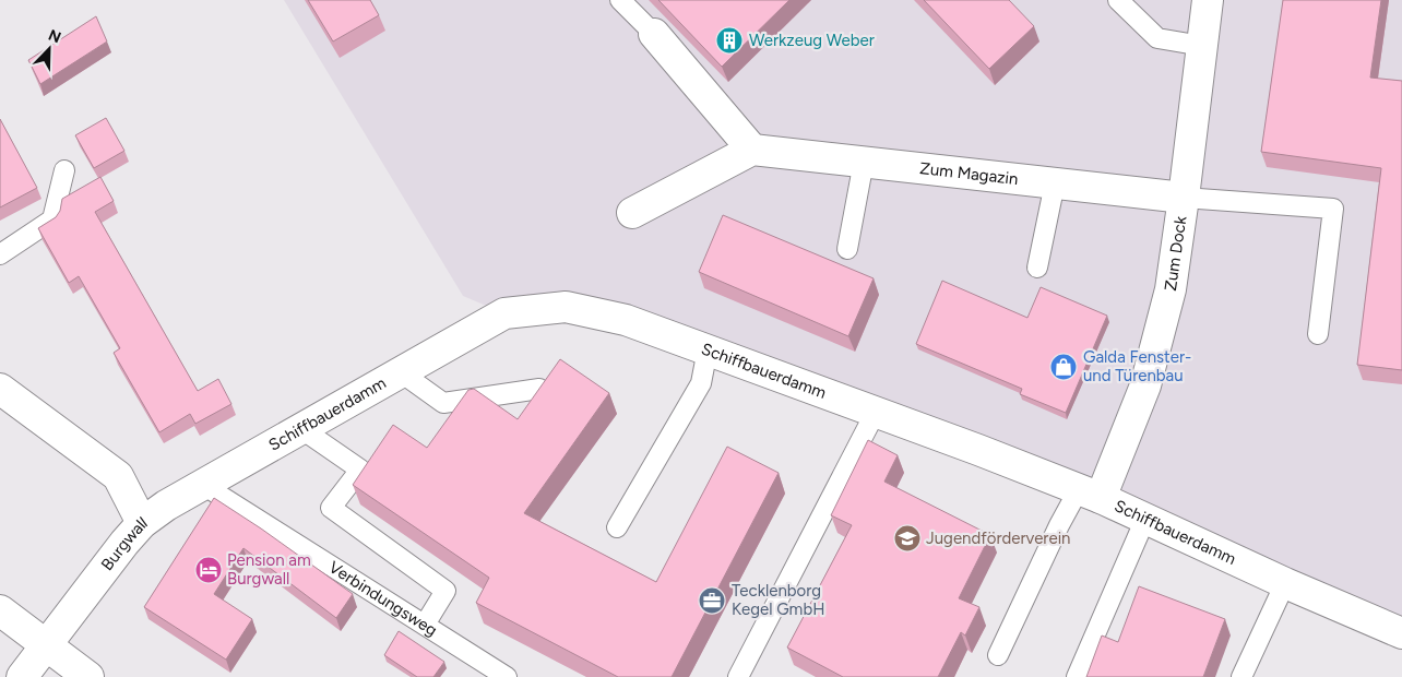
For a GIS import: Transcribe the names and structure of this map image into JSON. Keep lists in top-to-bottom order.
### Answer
{
  "streets": {
    "street": [
      "Zum Magazin",
      "Zum Dock",
      "Schiffbauerdamm",
      "Burgwall"
    ],
    "lane": ["Verbindungsweg"]
  },
  "crossings": [
    ["Zum Magazin", "Zum Dock"],
    ["Zum Dock", "Schiffbauerdamm"],
    ["Schiffbauerdamm", "Burgwall"],
    ["Schiffbauerdamm", "Verbindungsweg"]
  ],
  "places": {
    "building": ["Werkzeug Weber"],
    "shop": ["Galda Fenster- und Türenbau"],
    "school or university": ["Jugendförderverein"],
    "hotel": ["Pension am Burgwall"],
    "office": ["Tecklenborg Kegel GmbH"]
  },
  "north": "top right"
}
